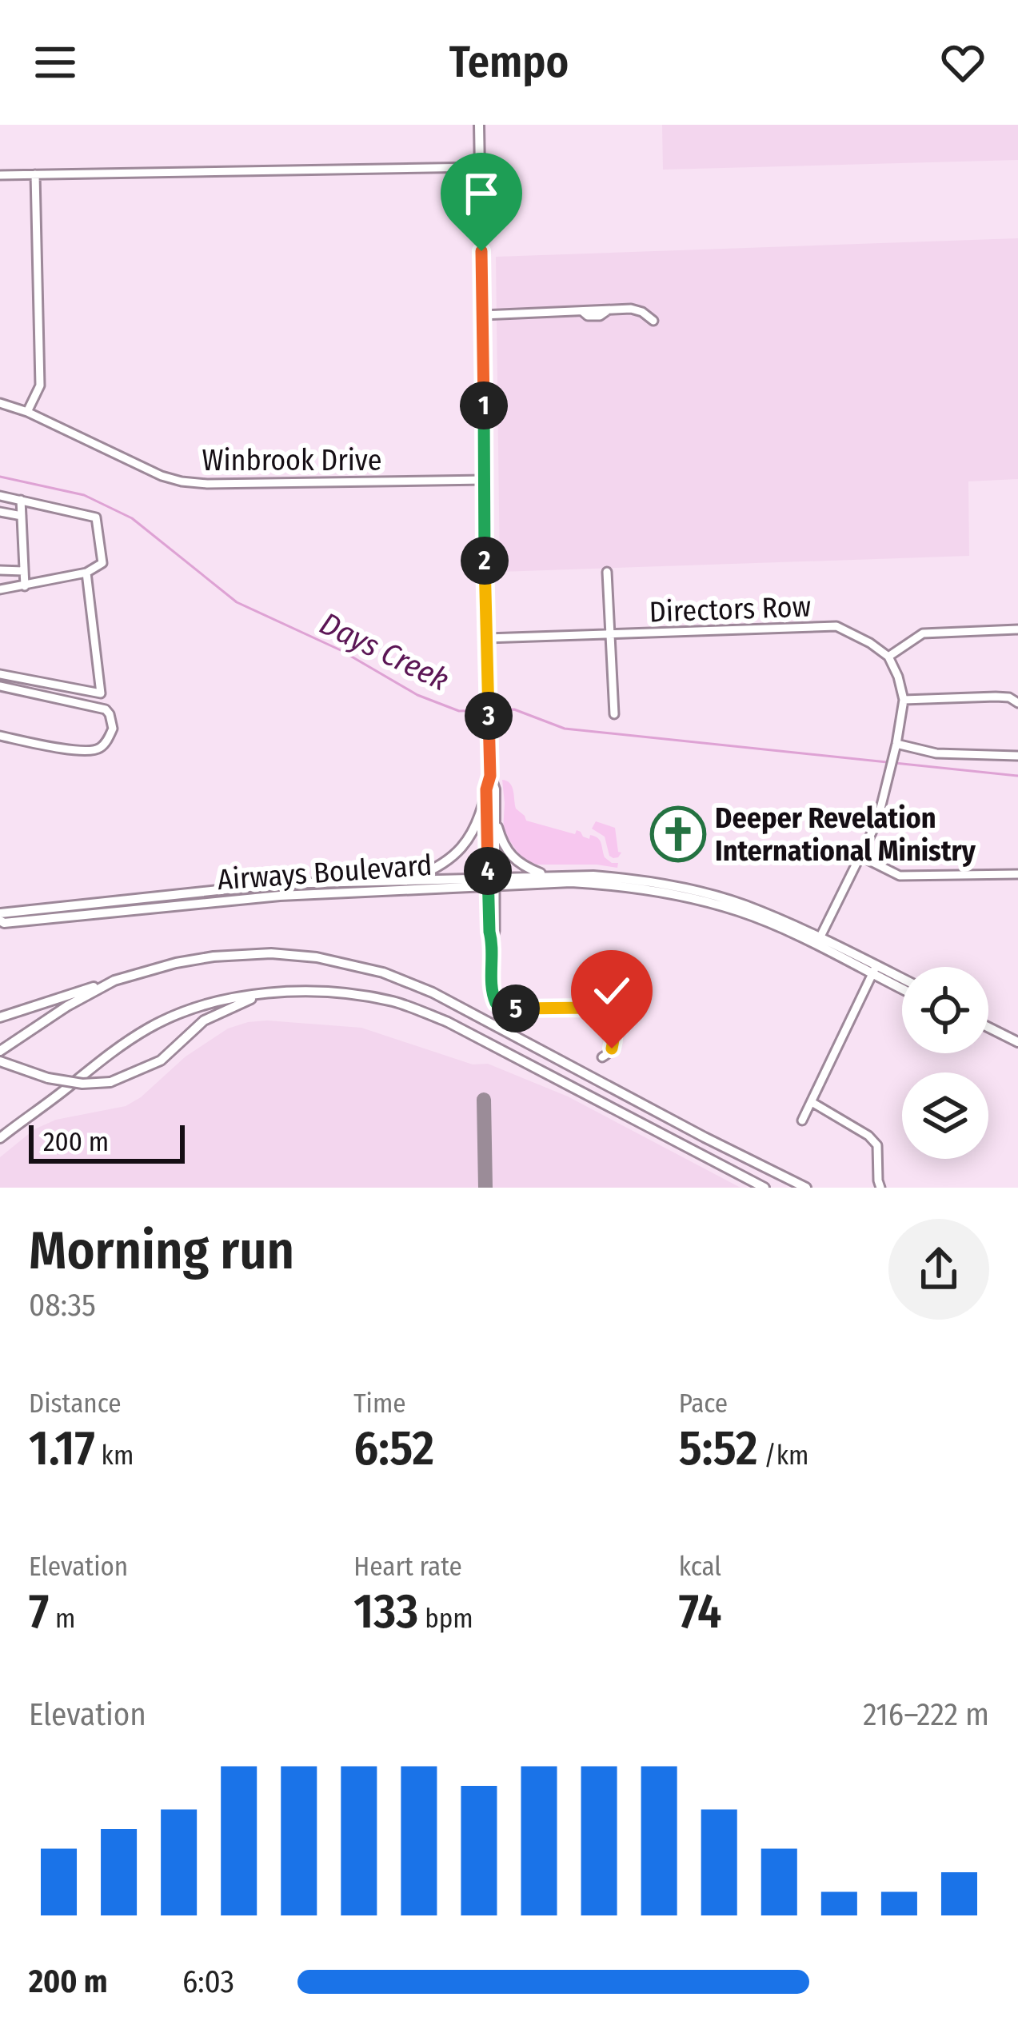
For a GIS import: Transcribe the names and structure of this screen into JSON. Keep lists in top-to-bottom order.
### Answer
{
  "streets": {
    "main road": ["Airways Boulevard"],
    "street": ["Winbrook Drive", "Directors Row"]
  },
  "water": ["Days Creek"],
  "places": {
    "church": ["Deeper Revelation International Ministry"]
  },
  "scale_bar": "200 m",
  "page": {
    "header": "Tempo",
    "pins": [
      "1",
      "2",
      "3",
      "4",
      "5"
    ],
    "scale": "200 m",
    "heading": ["Morning run", "08:35"],
    "stats": [
      ["Distance", "1.17 km"],
      ["Time", "6:52"],
      ["Pace", "5:52 /km"],
      ["Elevation", "7 m"],
      ["Heart rate", "133 bpm"],
      ["kcal", "74"]
    ],
    "chart": ["Elevation", "216–222 m"],
    "list": [
      {
        "name": "200 m",
        "note": "6:03"
      }
    ]
  }
}
